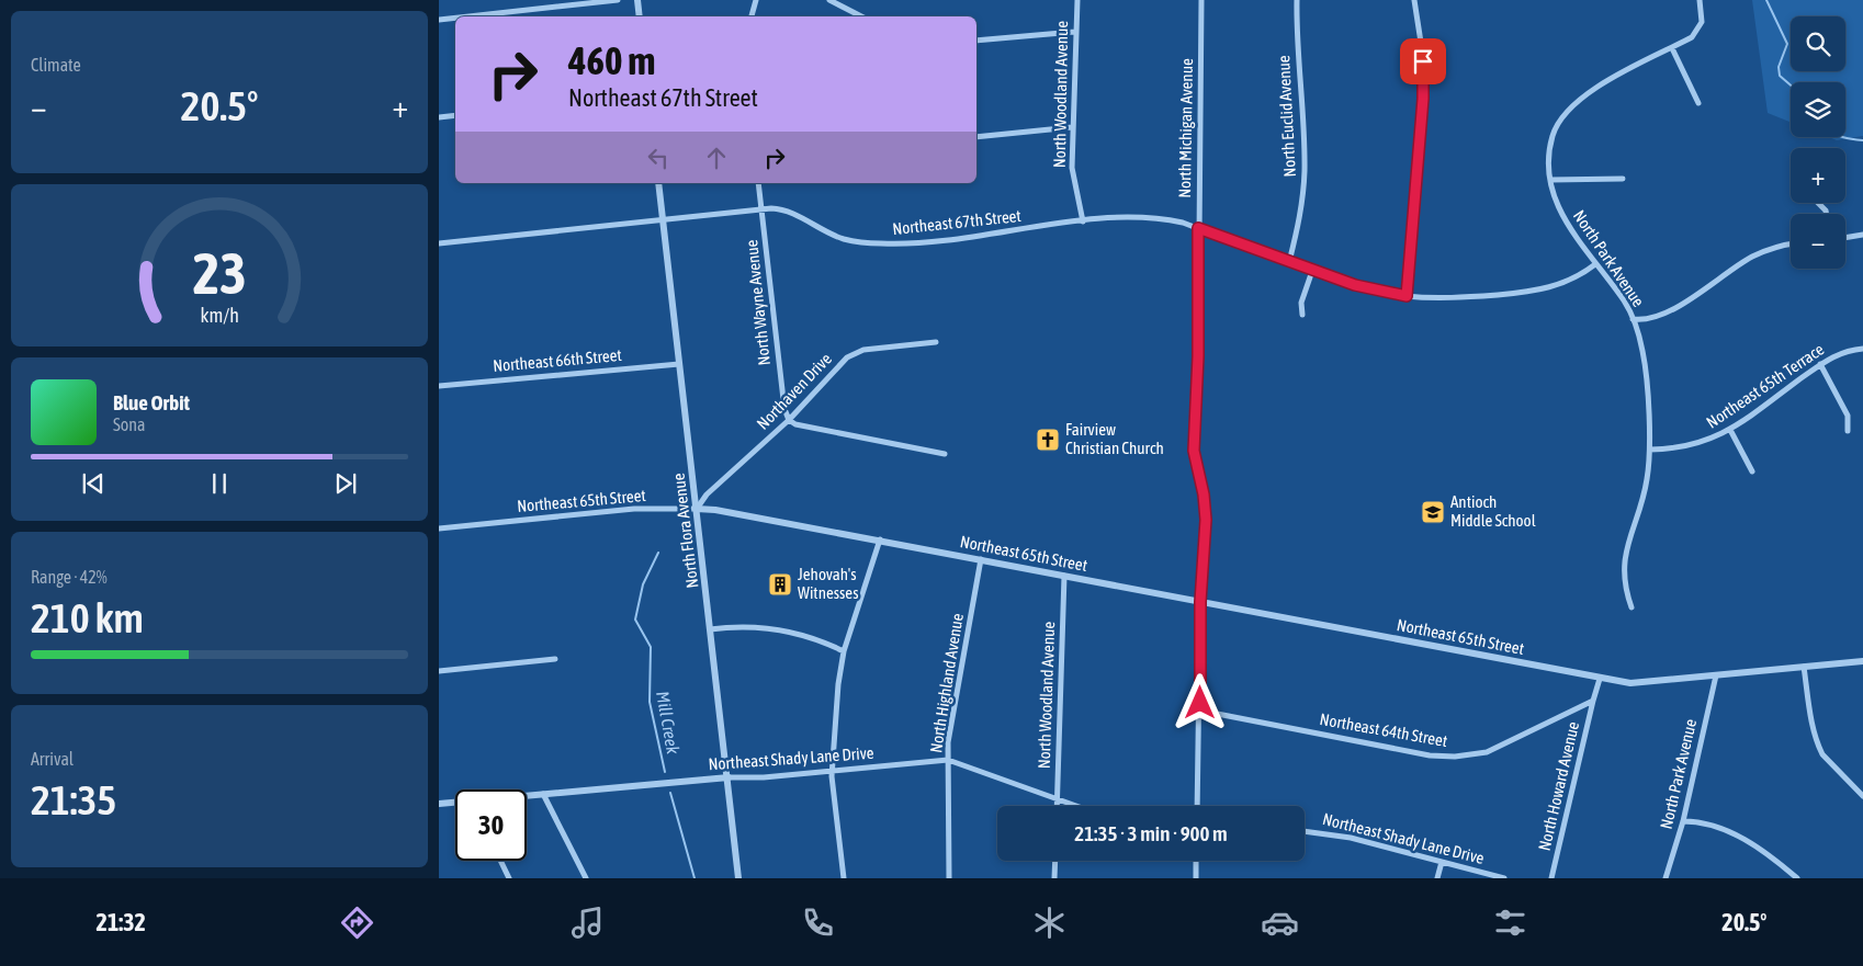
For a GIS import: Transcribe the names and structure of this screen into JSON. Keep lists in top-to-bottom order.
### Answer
{
  "streets": {
    "street": [
      "North Woodland Avenue",
      "North Euclid Avenue",
      "North Michigan Avenue",
      "Northeast 67th Street",
      "North Park Avenue",
      "North Wayne Avenue",
      "Northeast 66th Street",
      "Northeast 65th Terrace",
      "Northaven Drive",
      "Northeast 65th Street",
      "North Flora Avenue",
      "North Highland Avenue",
      "Northeast 64th Street",
      "Northeast Shady Lane Drive",
      "North Howard Avenue"
    ]
  },
  "crossings": [
    ["North Woodland Avenue", "Northeast 67th Street"],
    ["North Woodland Avenue", "Northeast 65th Street"],
    ["North Woodland Avenue", "Northeast Shady Lane Drive"],
    ["North Euclid Avenue", "Northeast 67th Street"],
    ["North Michigan Avenue", "Northeast 67th Street"],
    ["North Michigan Avenue", "Northeast 65th Street"],
    ["North Michigan Avenue", "Northeast 64th Street"],
    ["Northeast 67th Street", "North Park Avenue"],
    ["Northeast 67th Street", "North Wayne Avenue"],
    ["Northeast 67th Street", "North Flora Avenue"],
    ["North Park Avenue", "Northeast 65th Terrace"],
    ["North Wayne Avenue", "Northaven Drive"],
    ["Northeast 66th Street", "North Flora Avenue"],
    ["Northaven Drive", "Northeast 65th Street"],
    ["Northaven Drive", "North Flora Avenue"],
    ["Northeast 65th Street", "North Flora Avenue"],
    ["Northeast 65th Street", "North Highland Avenue"],
    ["North Flora Avenue", "Northeast Shady Lane Drive"],
    ["North Highland Avenue", "Northeast Shady Lane Drive"],
    ["Northeast 64th Street", "North Howard Avenue"]
  ],
  "water": ["Mill Creek"],
  "places": {
    "church": ["Fairview Christian Church"],
    "school or university": ["Antioch Middle School"],
    "building": ["Jehovah's Witnesses"]
  },
  "page": {
    "tile": [
      "Climate",
      ["Range · 42%", "210 km"],
      ["Arrival", "21:35"]
    ],
    "map_buttons": ["+", "−"],
    "turn": ["460 m", "Northeast 67th Street"],
    "heat": ["−", "20.5°", "+"],
    "song": ["Blue Orbit", "Sona"],
    "limit": "30",
    "trip": "21:35 · 3 min · 900 m",
    "tabs": ["21:32", "20.5°"],
    "gauge": ["23", "km/h"]
  }
}
